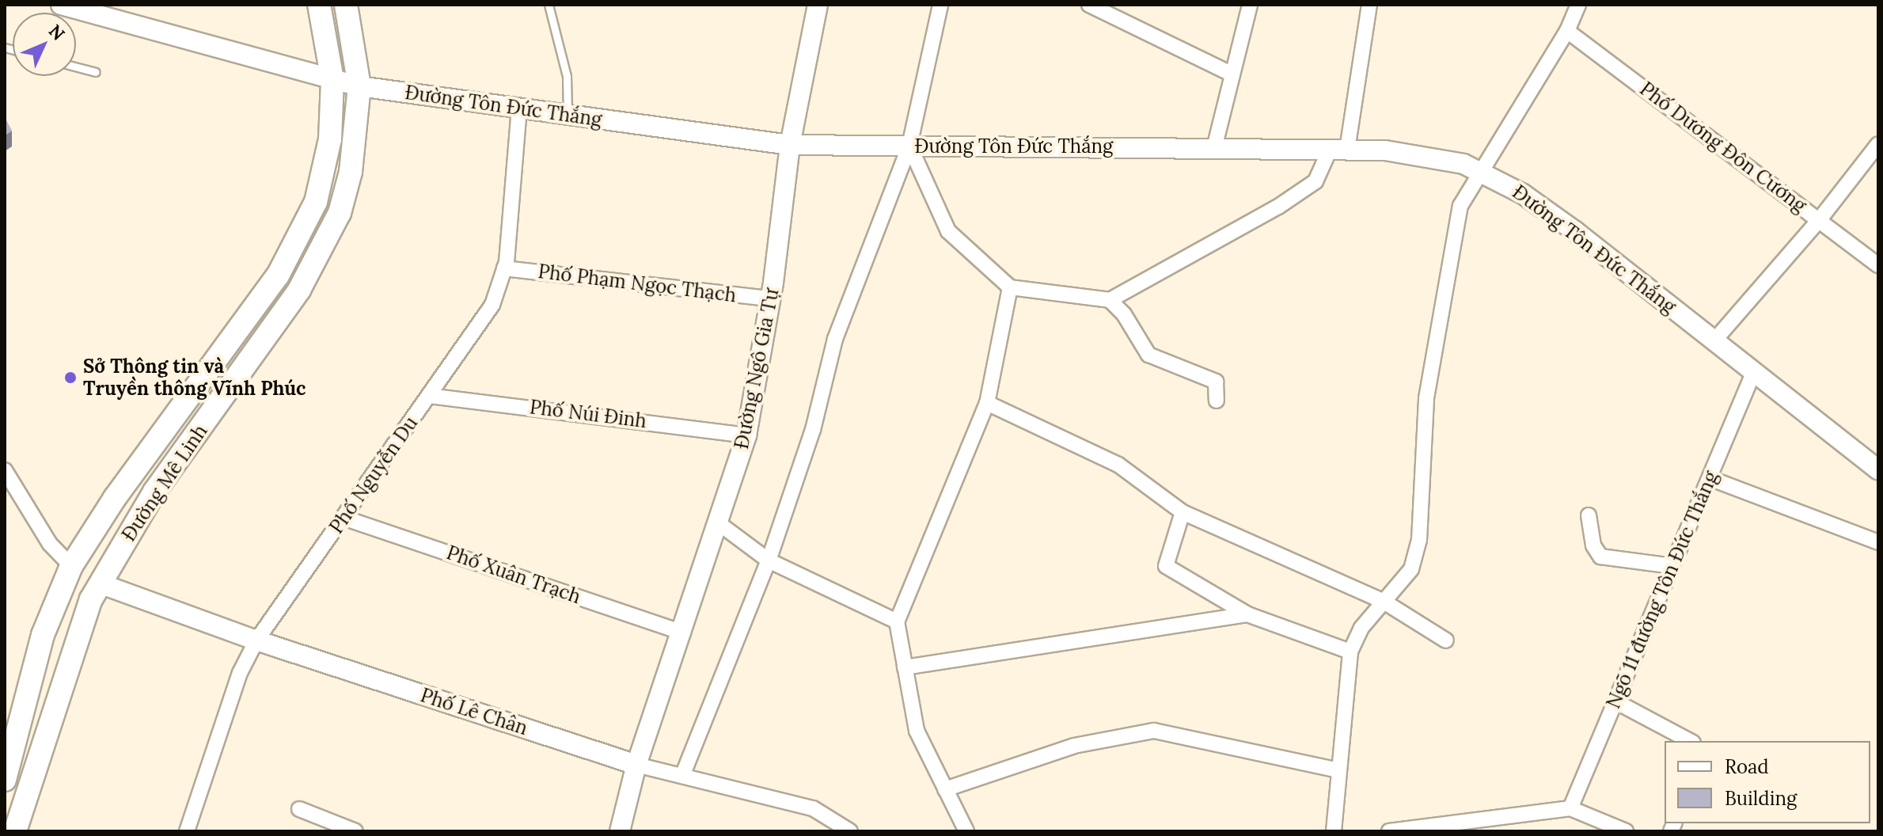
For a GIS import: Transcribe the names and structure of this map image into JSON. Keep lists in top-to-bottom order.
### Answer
{
  "streets": {
    "main road": [
      "Đường Tôn Đức Thắng",
      "Đường Ngô Gia Tự",
      "Đường Mê Linh",
      "Phố Lê Chân"
    ],
    "street": [
      "Phố Dương Đôn Cương",
      "Phố Phạm Ngọc Thạch",
      "Phố Núi Đinh",
      "Phố Nguyễn Du",
      "Phố Xuân Trạch",
      "Ngõ 11 đường Tôn Đức Thắng"
    ]
  },
  "crossings": [
    ["Đường Tôn Đức Thắng", "Đường Ngô Gia Tự"],
    ["Đường Tôn Đức Thắng", "Phố Nguyễn Du"],
    ["Đường Tôn Đức Thắng", "Đường Mê Linh"],
    ["Đường Tôn Đức Thắng", "Ngõ 11 đường Tôn Đức Thắng"],
    ["Phố Phạm Ngọc Thạch", "Đường Ngô Gia Tự"],
    ["Phố Phạm Ngọc Thạch", "Phố Nguyễn Du"],
    ["Đường Ngô Gia Tự", "Phố Núi Đinh"],
    ["Đường Ngô Gia Tự", "Phố Xuân Trạch"],
    ["Đường Ngô Gia Tự", "Phố Lê Chân"],
    ["Phố Núi Đinh", "Phố Nguyễn Du"],
    ["Phố Nguyễn Du", "Phố Xuân Trạch"],
    ["Phố Nguyễn Du", "Phố Lê Chân"],
    ["Đường Mê Linh", "Phố Lê Chân"]
  ],
  "places": ["Sở Thông tin và Truyền thông Vĩnh Phúc"],
  "legend": ["Road", "Building"],
  "north": "top right"
}
